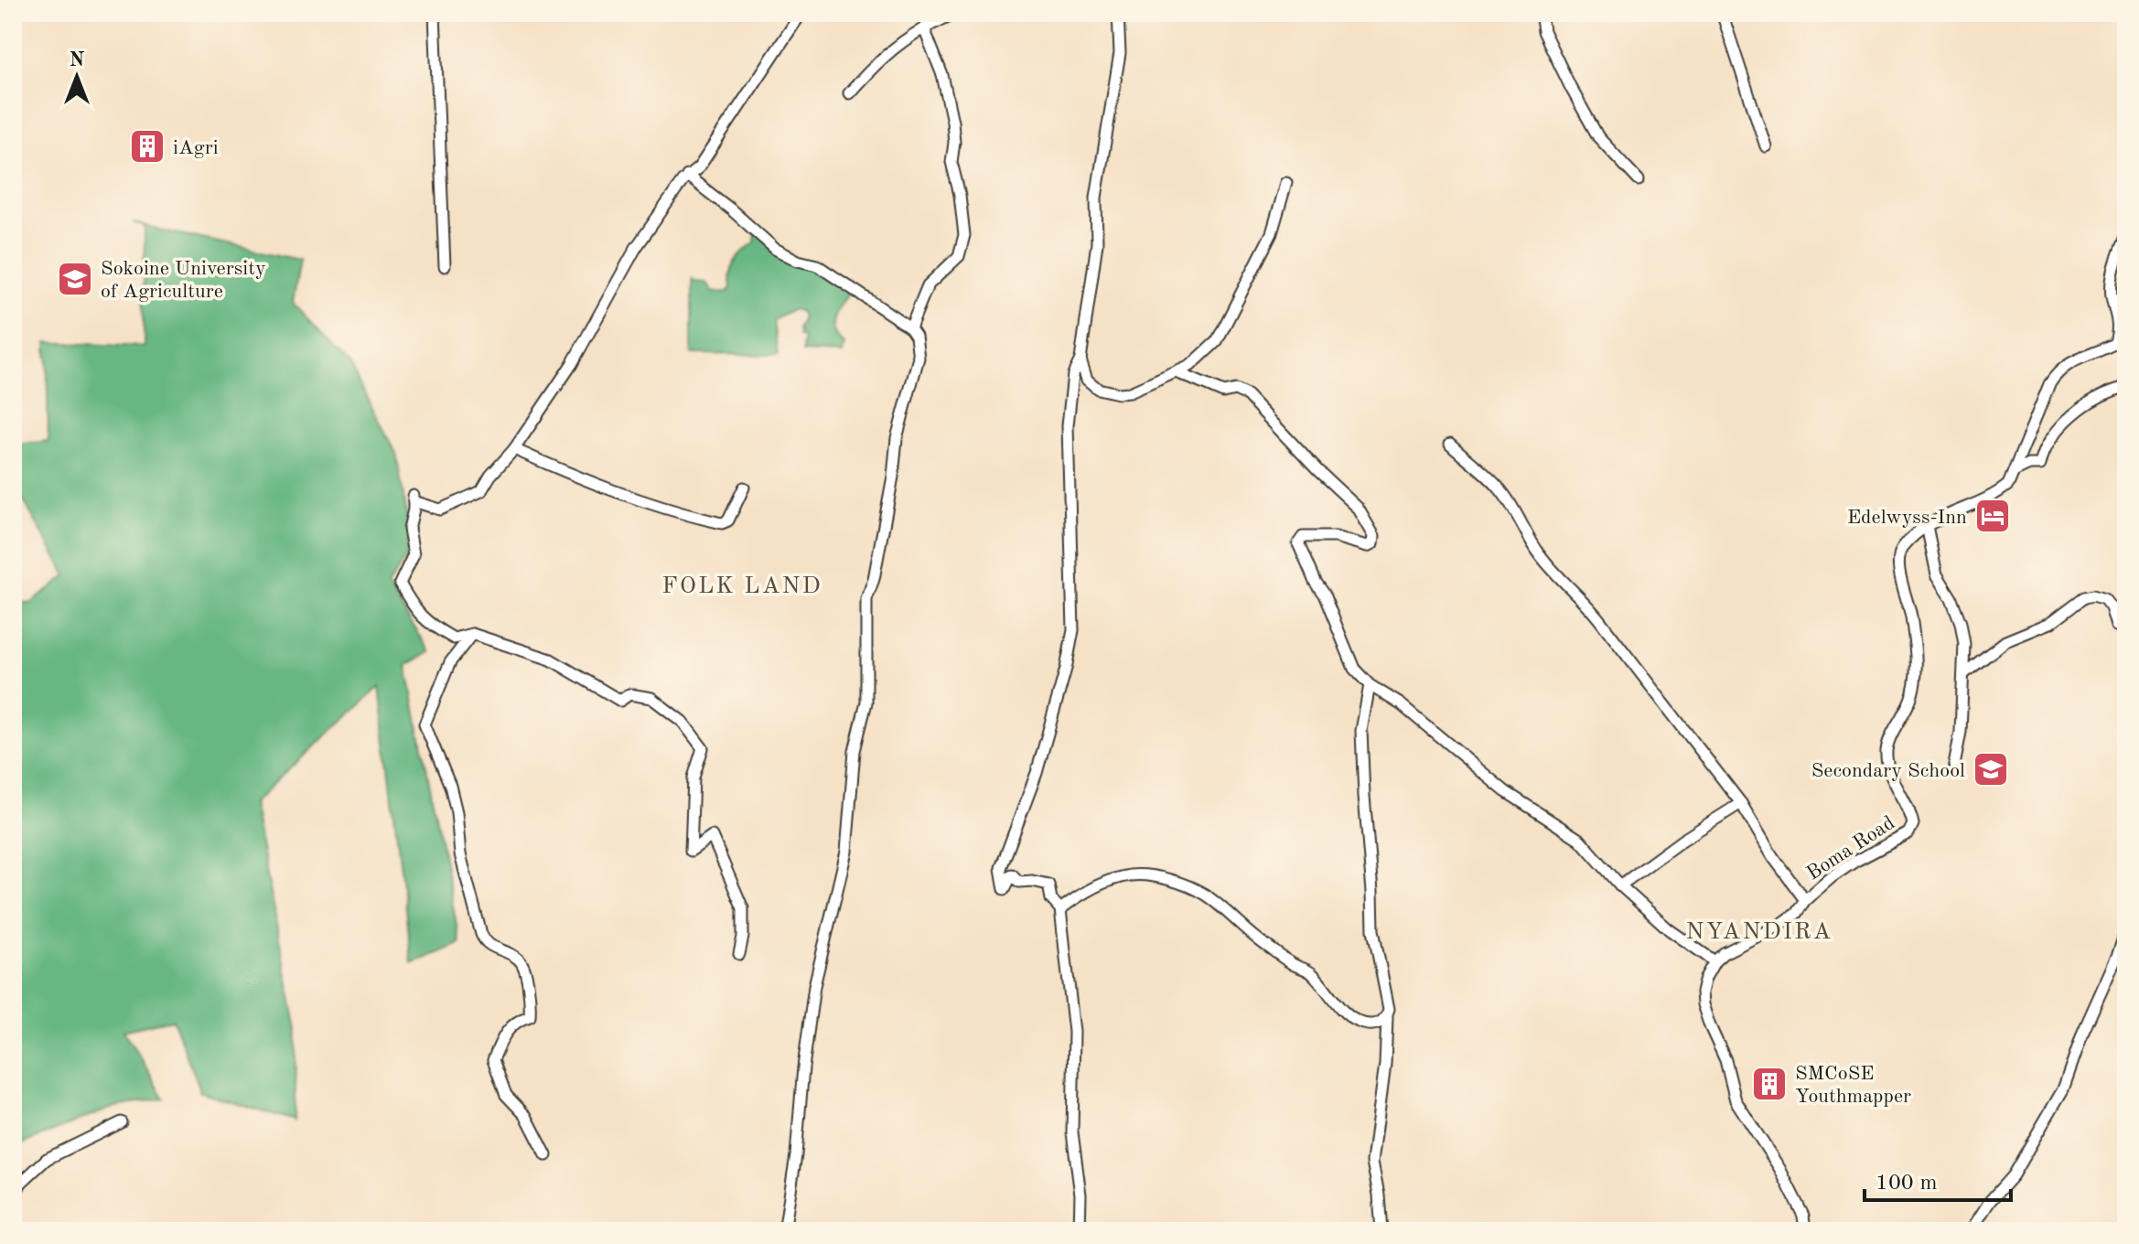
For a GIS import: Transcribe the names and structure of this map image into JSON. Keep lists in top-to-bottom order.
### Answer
{
  "streets": {
    "street": ["Boma Road"]
  },
  "districts": ["FOLK LAND", "NYANDIRA"],
  "places": {
    "building": ["iAgri", "SMCoSE Youthmapper"],
    "school or university": ["Sokoine University of Agriculture", "Secondary School"],
    "hotel": ["Edelwyss-Inn"]
  },
  "scale_bar": "100 m",
  "north": "top"
}
